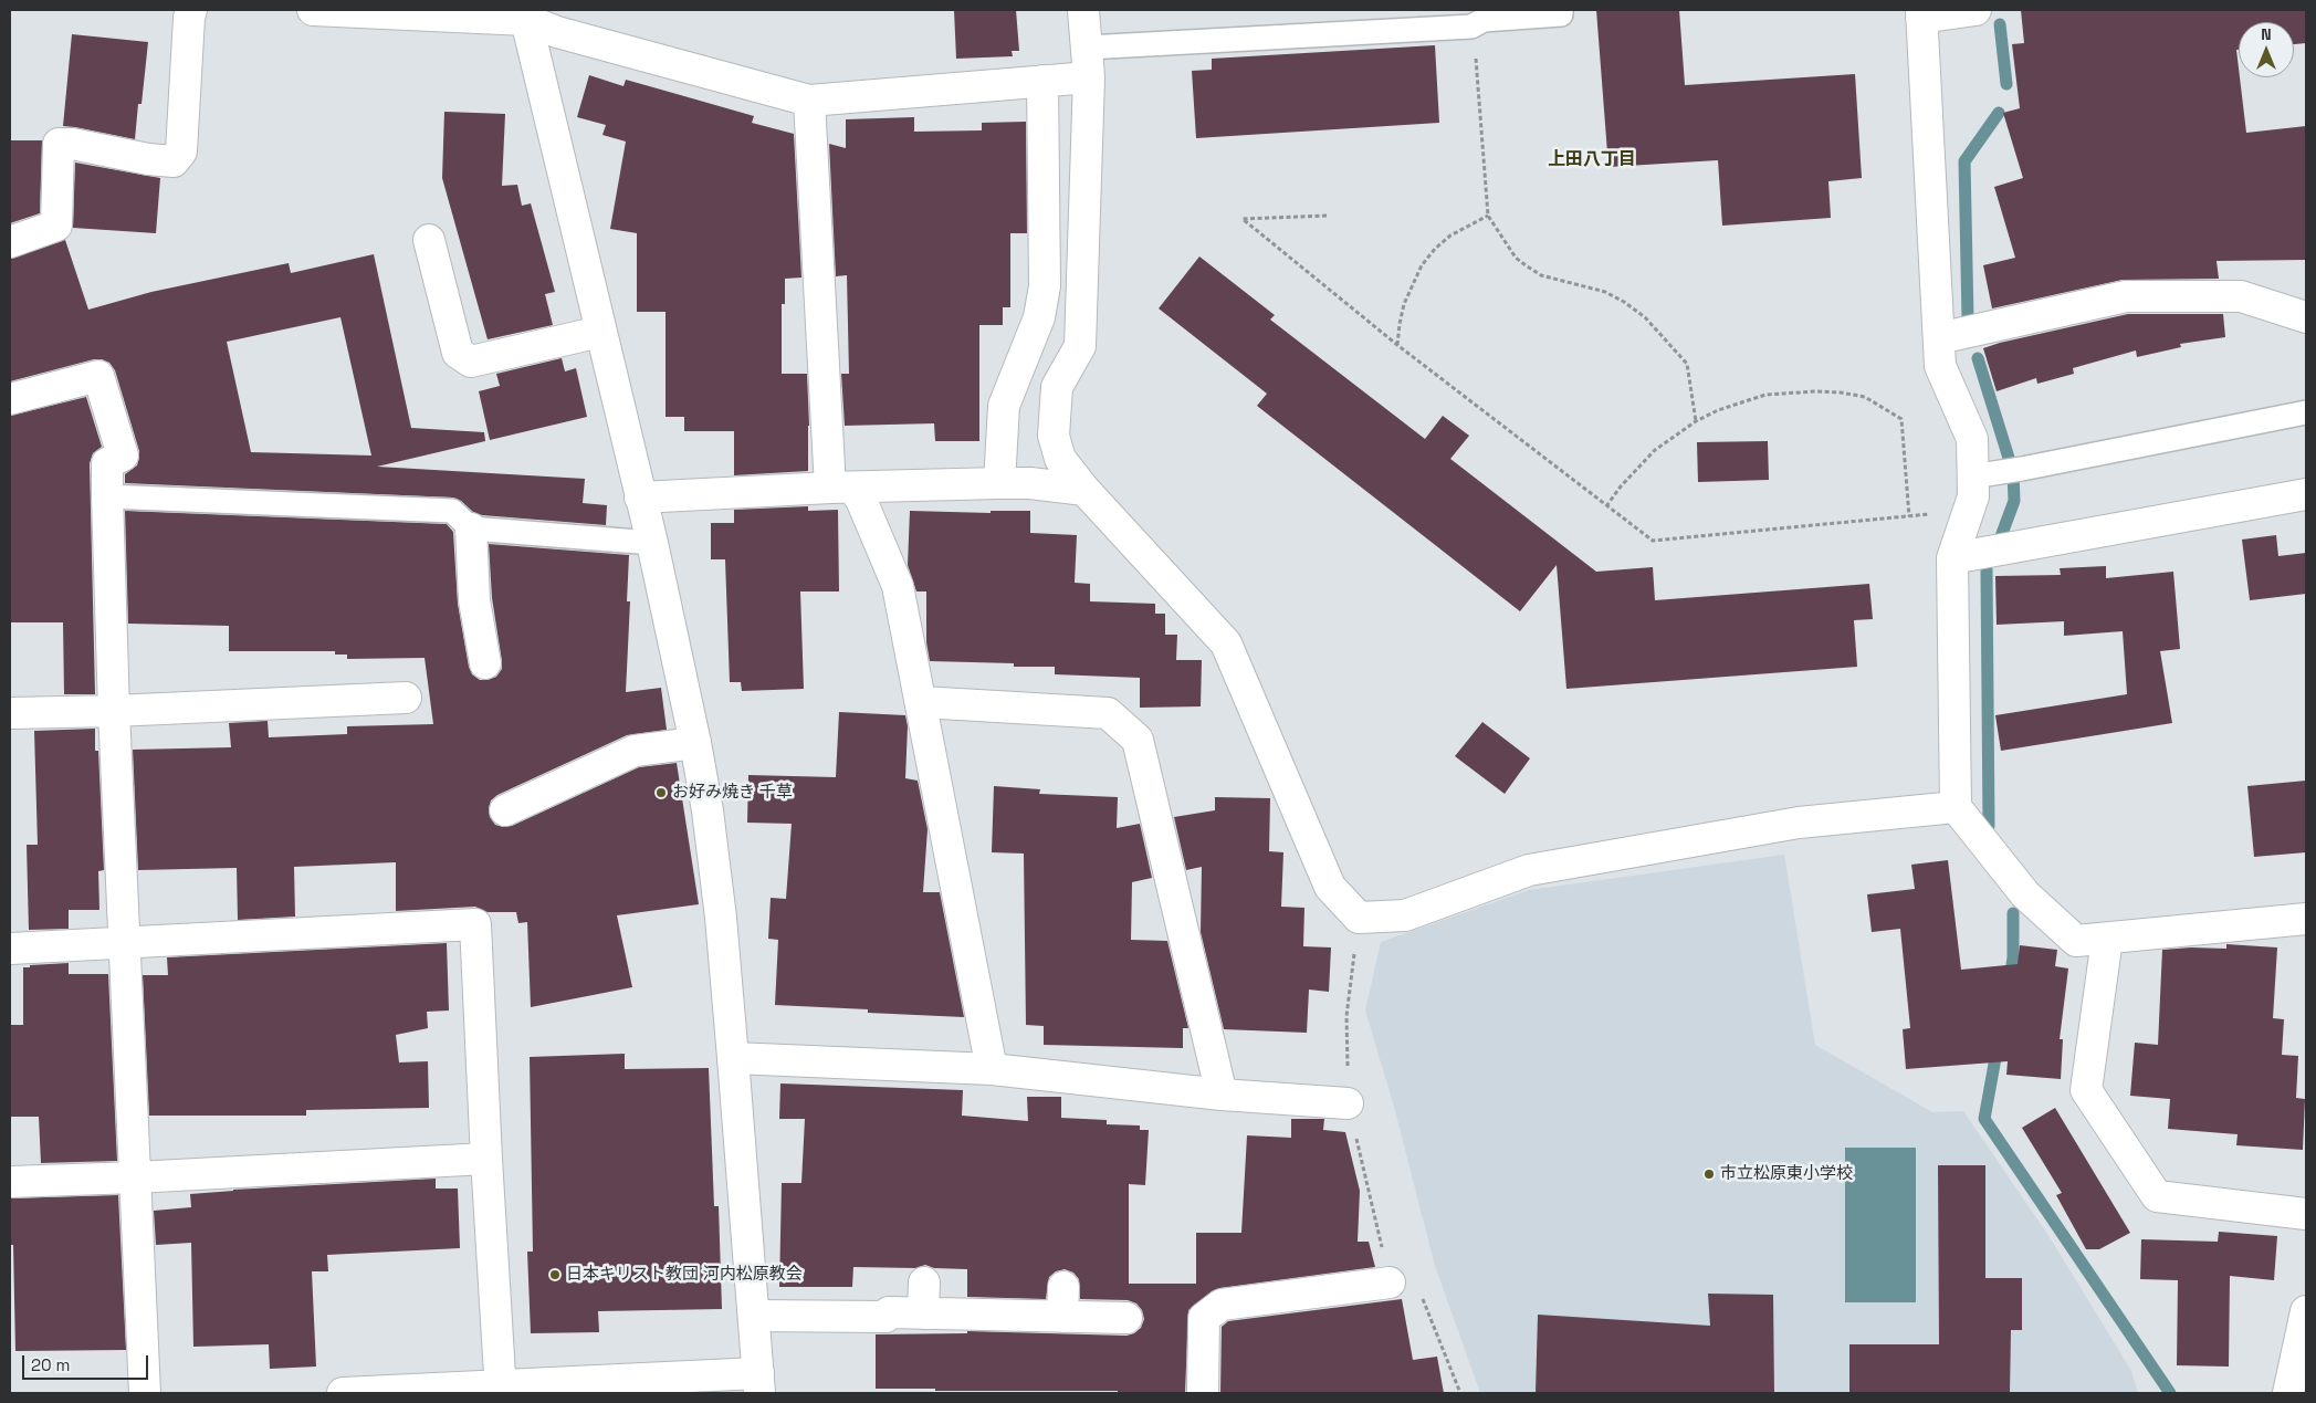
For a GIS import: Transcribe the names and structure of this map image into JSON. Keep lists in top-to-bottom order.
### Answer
{
  "districts": ["上田八丁目"],
  "places": ["お好み焼き 千草", "市立松原東小学校", "日本キリスト教団 河内松原教会"],
  "scale_bar": "20 m",
  "north": "top"
}
